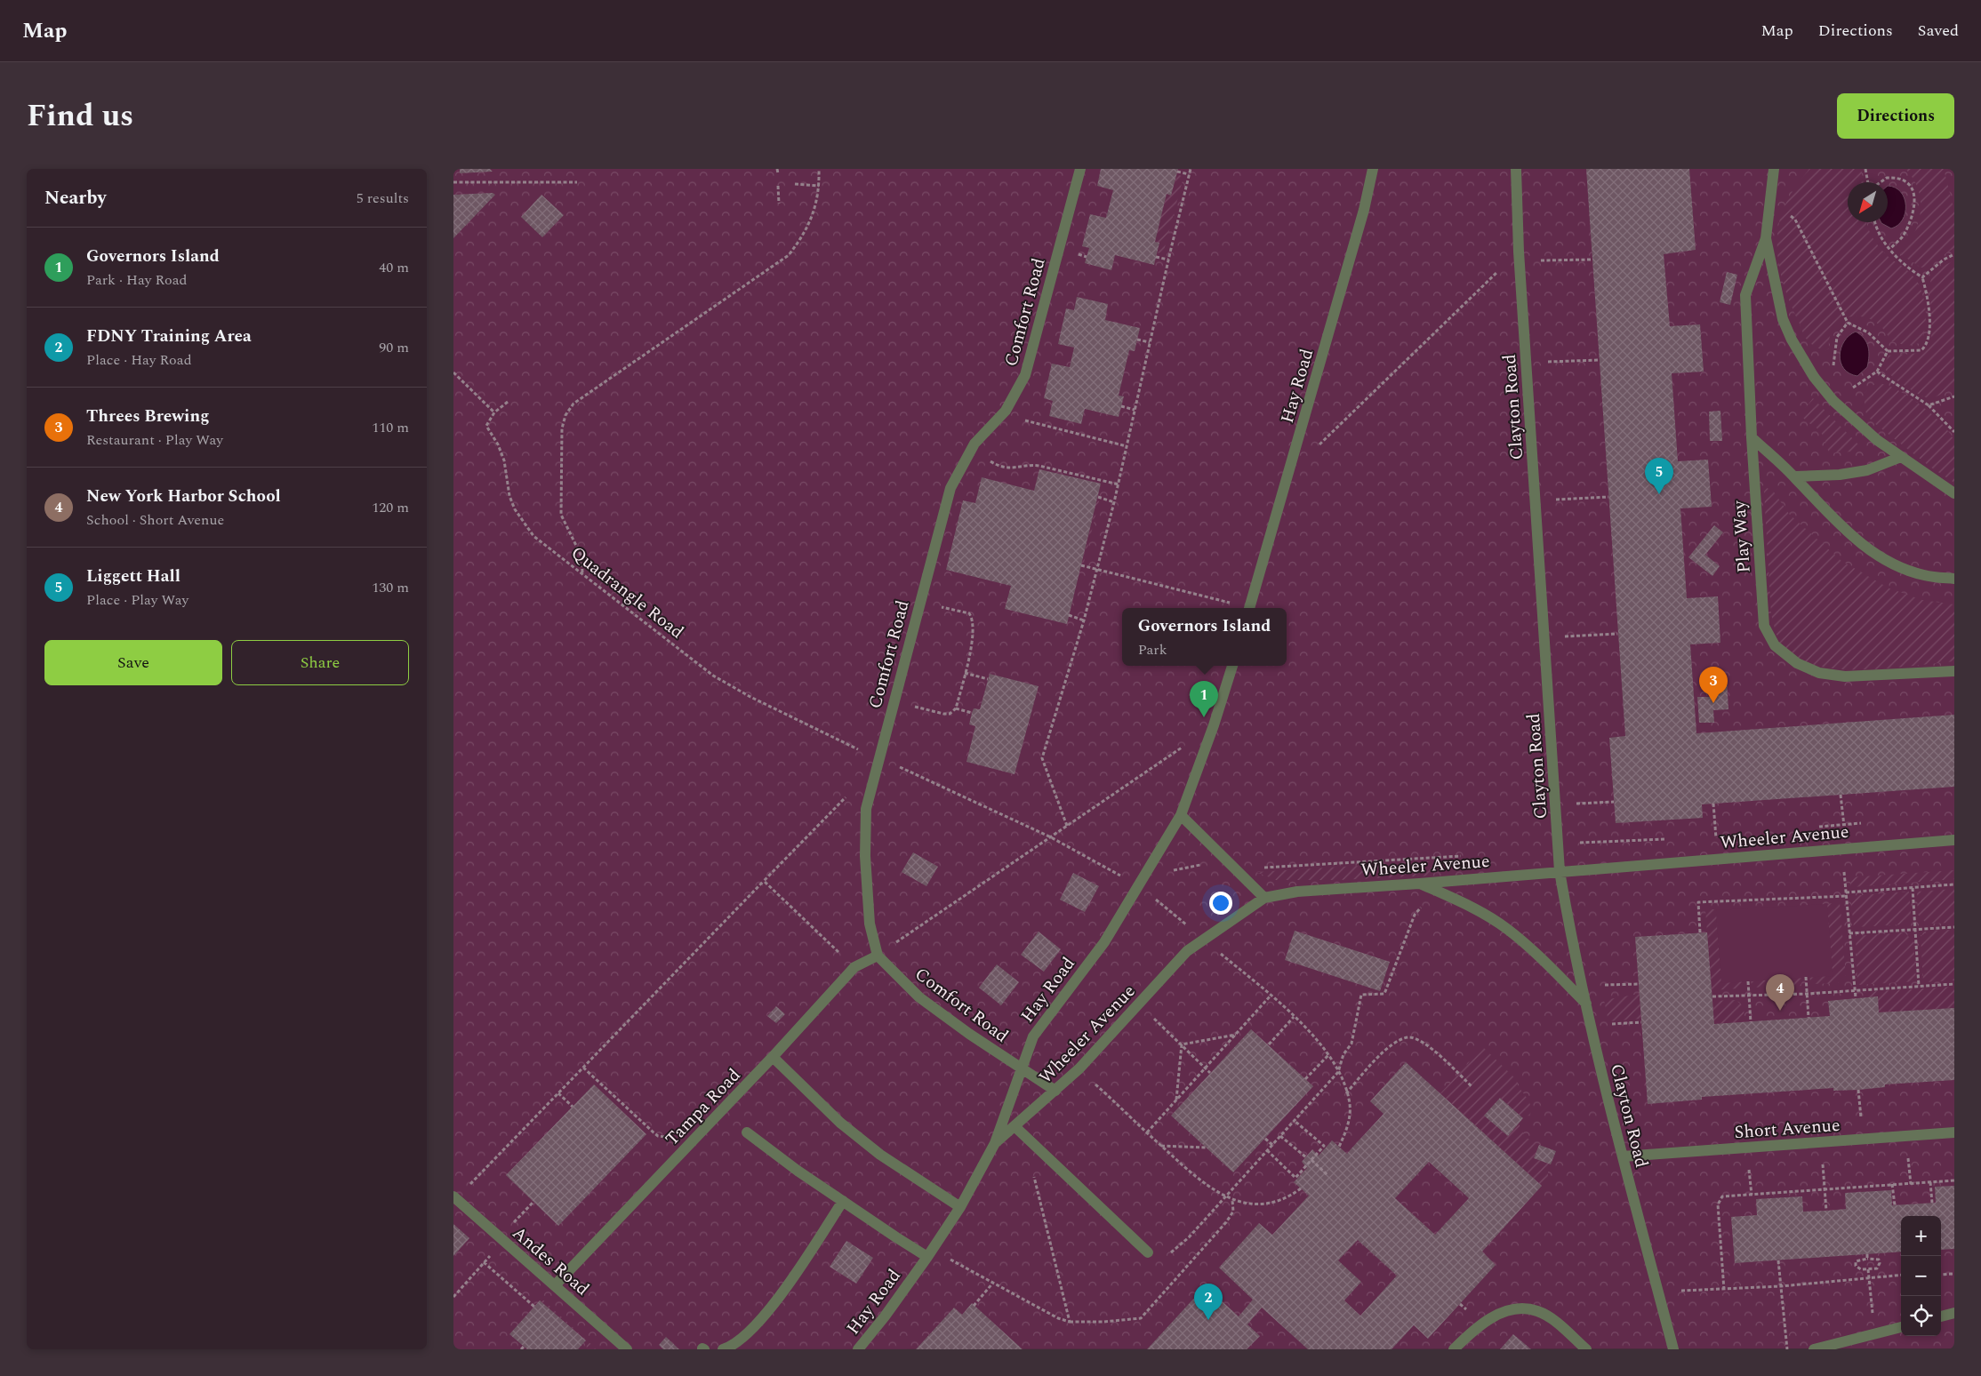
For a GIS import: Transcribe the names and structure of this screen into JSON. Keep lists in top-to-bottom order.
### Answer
{
  "streets": {
    "street": [
      "Comfort Road",
      "Hay Road",
      "Clayton Road",
      "Play Way",
      "Wheeler Avenue",
      "Tampa Road",
      "Short Avenue",
      "Andes Road"
    ],
    "path": ["Quadrangle Road"]
  },
  "crossings": [
    ["Comfort Road", "Hay Road"],
    ["Comfort Road", "Quadrangle Road"],
    ["Comfort Road", "Wheeler Avenue"],
    ["Comfort Road", "Tampa Road"],
    ["Hay Road", "Quadrangle Road"],
    ["Hay Road", "Wheeler Avenue"],
    ["Clayton Road", "Wheeler Avenue"],
    ["Clayton Road", "Short Avenue"],
    ["Quadrangle Road", "Wheeler Avenue"],
    ["Tampa Road", "Andes Road"]
  ],
  "north": "bottom left",
  "page": {
    "header": "Map",
    "nav": ["Map", "Directions", "Saved"],
    "title": "Find us",
    "buttons": [
      "Directions",
      ["Save", "Share"]
    ],
    "heading": ["Nearby", "5 results"],
    "list": [
      {
        "mark": "1",
        "name": "Governors Island",
        "note": "Park · Hay Road",
        "value": "40 m"
      },
      {
        "mark": "2",
        "name": "FDNY Training Area",
        "note": "Place · Hay Road",
        "value": "90 m"
      },
      {
        "mark": "3",
        "name": "Threes Brewing",
        "note": "Restaurant · Play Way",
        "value": "110 m"
      },
      {
        "mark": "4",
        "name": "New York Harbor School",
        "note": "School · Short Avenue",
        "value": "120 m"
      },
      {
        "mark": "5",
        "name": "Liggett Hall",
        "note": "Place · Play Way",
        "value": "130 m"
      }
    ],
    "pins": [
      "5",
      "3",
      "1",
      "4",
      "2"
    ],
    "popup": ["Governors Island", "Park"],
    "map_buttons": ["+", "−"]
  }
}
